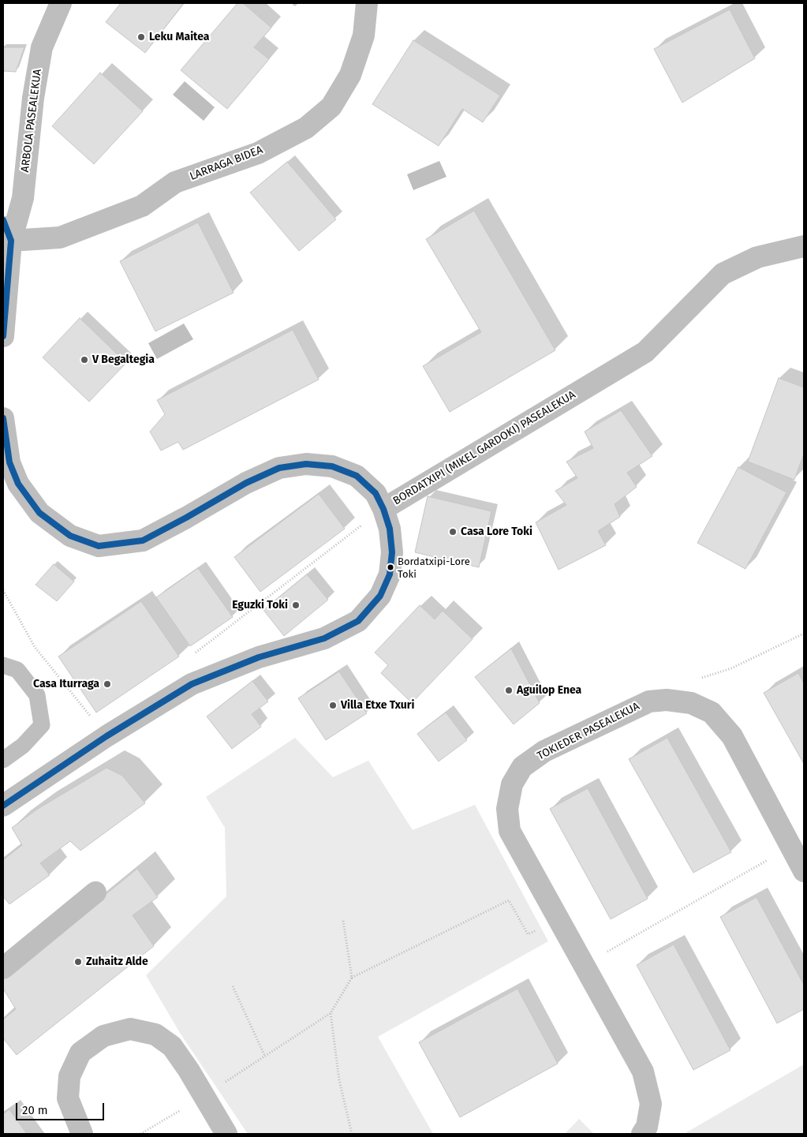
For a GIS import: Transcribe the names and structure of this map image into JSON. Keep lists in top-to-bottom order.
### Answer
{
  "streets": {
    "street": [
      "ARBOLA PASEALEKUA",
      "LARRAGA BIDEA",
      "BORDATXIPI (MIKEL GARDOKI) PASEALEKUA",
      "TOKIEDER PASEALEKUA"
    ]
  },
  "crossings": [
    ["ARBOLA PASEALEKUA", "LARRAGA BIDEA"]
  ],
  "places": [
    "Leku Maitea",
    "V Begaltegia",
    "Casa Lore Toki",
    "Bordatxipi-Lore Toki",
    "Eguzki Toki",
    "Casa Iturraga",
    "Aguilop Enea",
    "Villa Etxe Txuri",
    "Zuhaitz Alde"
  ],
  "scale_bar": "20 m"
}
